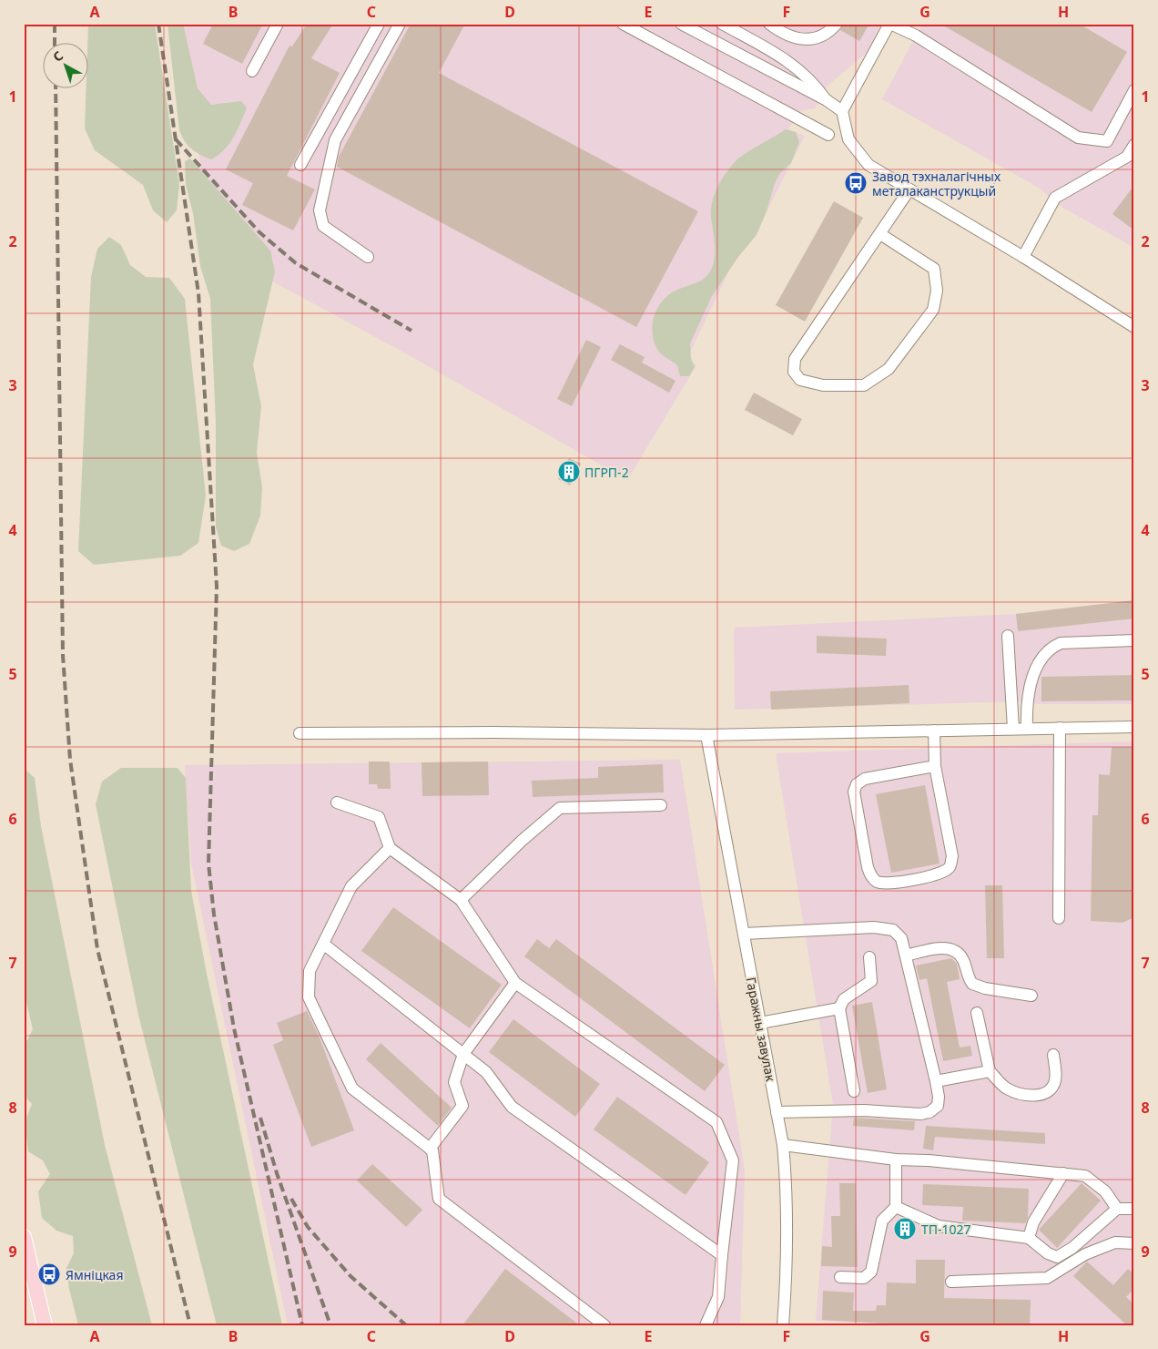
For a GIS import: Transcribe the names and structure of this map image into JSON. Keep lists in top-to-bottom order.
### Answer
{
  "streets": {
    "street": ["Гаражны завулак"]
  },
  "places": {
    "bus stop": ["Завод тэхналагічных металаканструкцый", "Ямніцкая"],
    "building": ["ПГРП-2", "ТП-1027"]
  },
  "north": "top left",
  "grid": {
    "columns": [
      "A",
      "B",
      "C",
      "D",
      "E",
      "F",
      "G",
      "H"
    ],
    "rows": [
      "1",
      "2",
      "3",
      "4",
      "5",
      "6",
      "7",
      "8",
      "9"
    ]
  }
}
